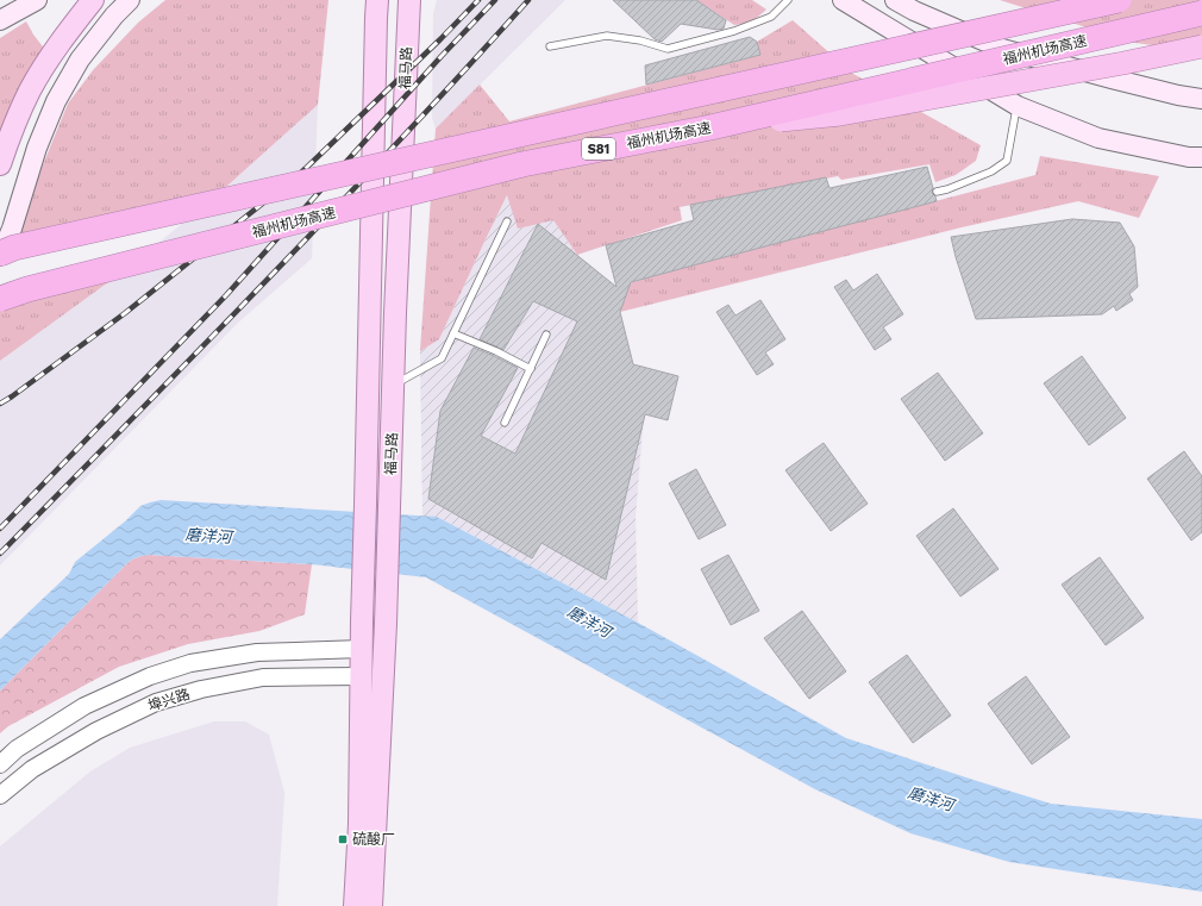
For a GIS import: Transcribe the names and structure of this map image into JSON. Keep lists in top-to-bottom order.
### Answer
{
  "streets": {
    "highway": ["福州机场高速", "S81"],
    "main road": ["福马路"],
    "street": ["埠兴路"]
  },
  "crossings": [
    ["福马路", "埠兴路"]
  ],
  "water": ["磨洋河"],
  "places": {
    "transit": ["硫酸厂"]
  }
}
